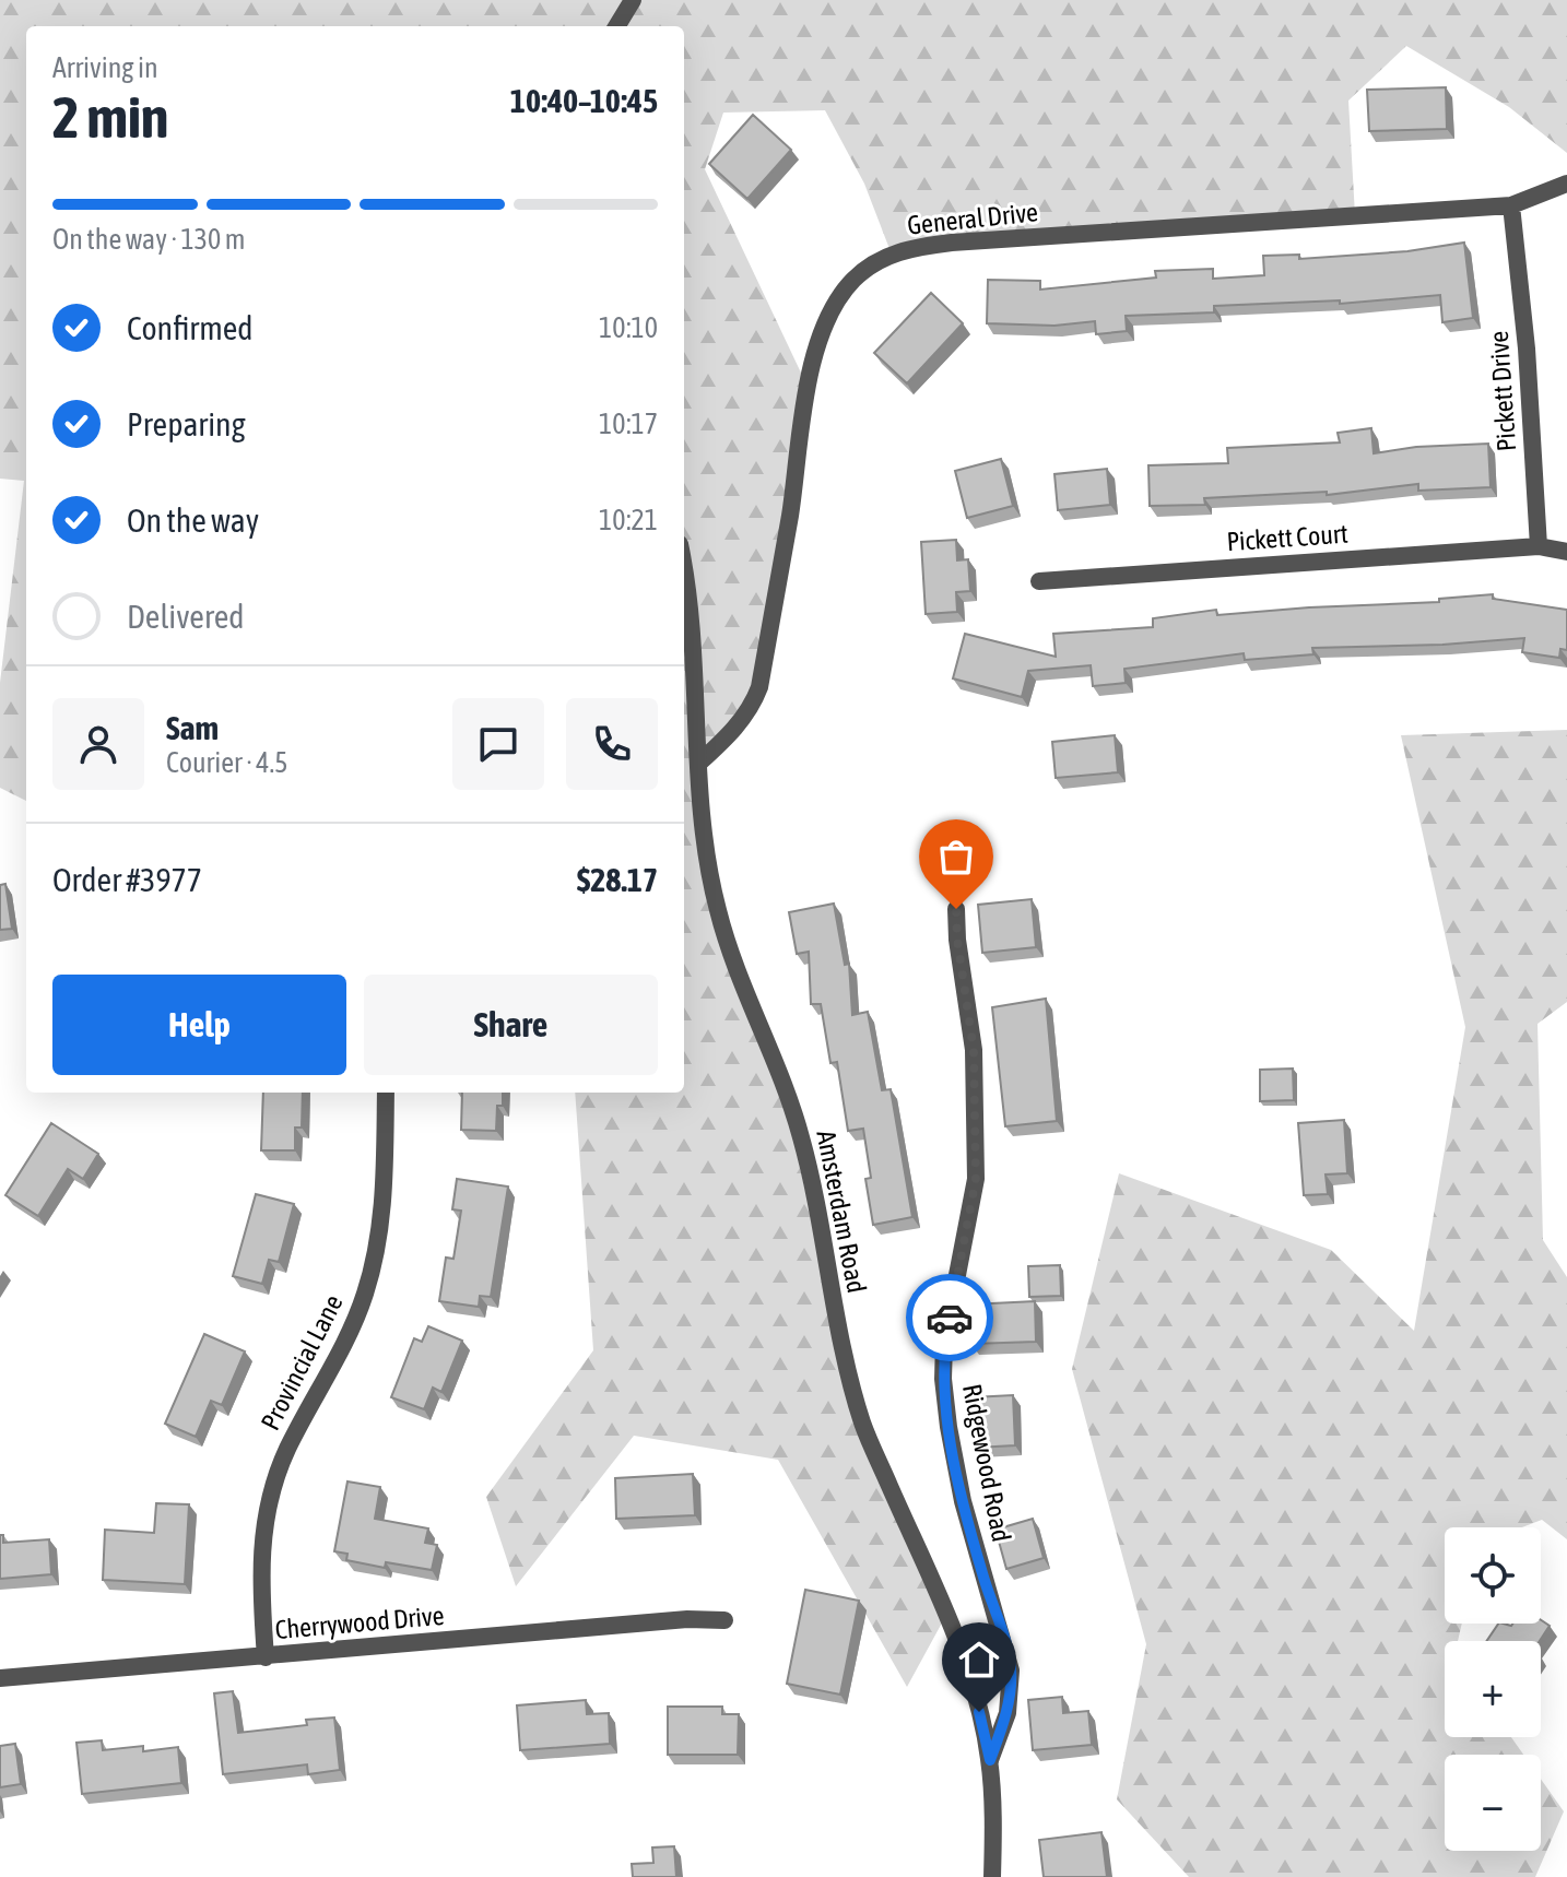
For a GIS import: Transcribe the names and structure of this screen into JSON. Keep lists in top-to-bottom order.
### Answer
{
  "streets": {
    "street": [
      "General Drive",
      "Pickett Drive",
      "Pickett Court",
      "Amsterdam Road",
      "Provincial Lane",
      "Ridgewood Road",
      "Cherrywood Drive"
    ]
  },
  "crossings": [
    ["General Drive", "Pickett Drive"],
    ["General Drive", "Amsterdam Road"],
    ["Pickett Drive", "Pickett Court"],
    ["Amsterdam Road", "Ridgewood Road"],
    ["Provincial Lane", "Cherrywood Drive"]
  ],
  "page": {
    "heading": ["2 min", "Arriving in", "10:40–10:45"],
    "panel": [
      "Sam",
      "Courier · 4.5",
      "Order #3977",
      "$28.17"
    ],
    "bar": "On the way · 130 m",
    "list": [
      ["Confirmed", "10:10"],
      ["Preparing", "10:17"],
      ["On the way", "10:21"],
      "Delivered"
    ],
    "buttons": ["Help", "Share"],
    "map_buttons": ["+", "−"]
  }
}
